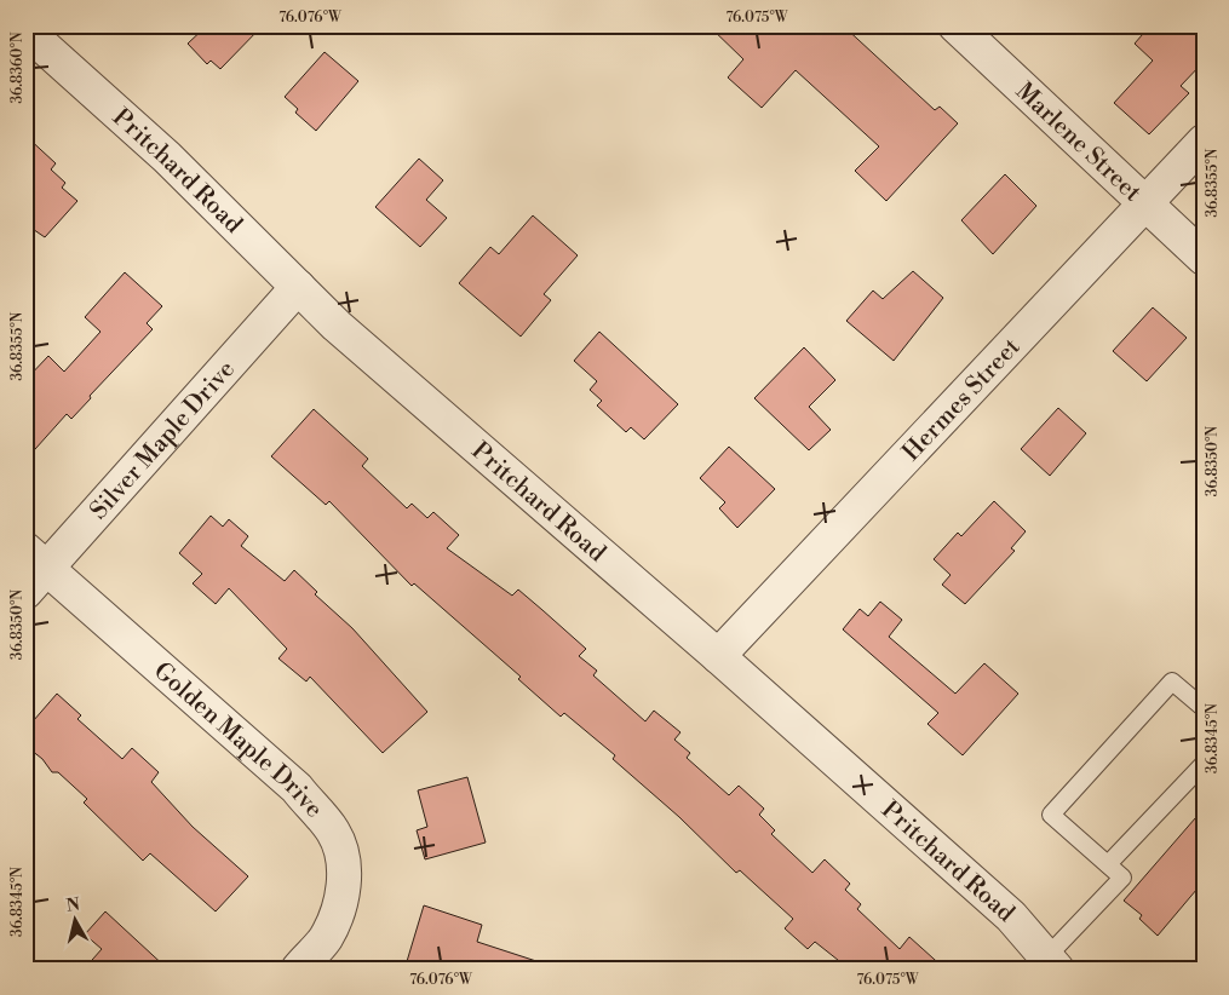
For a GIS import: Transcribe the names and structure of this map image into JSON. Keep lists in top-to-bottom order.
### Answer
{
  "streets": {
    "street": [
      "Marlene Street",
      "Pritchard Road",
      "Hermes Street",
      "Silver Maple Drive",
      "Golden Maple Drive"
    ]
  },
  "crossings": [
    ["Marlene Street", "Hermes Street"],
    ["Pritchard Road", "Hermes Street"],
    ["Pritchard Road", "Silver Maple Drive"],
    ["Silver Maple Drive", "Golden Maple Drive"]
  ],
  "north": "top",
  "coordinates": [
    "76.076°W",
    "76.075°W",
    "36.8360°N",
    "36.8355°N",
    "36.8350°N",
    "36.8345°N"
  ]
}
